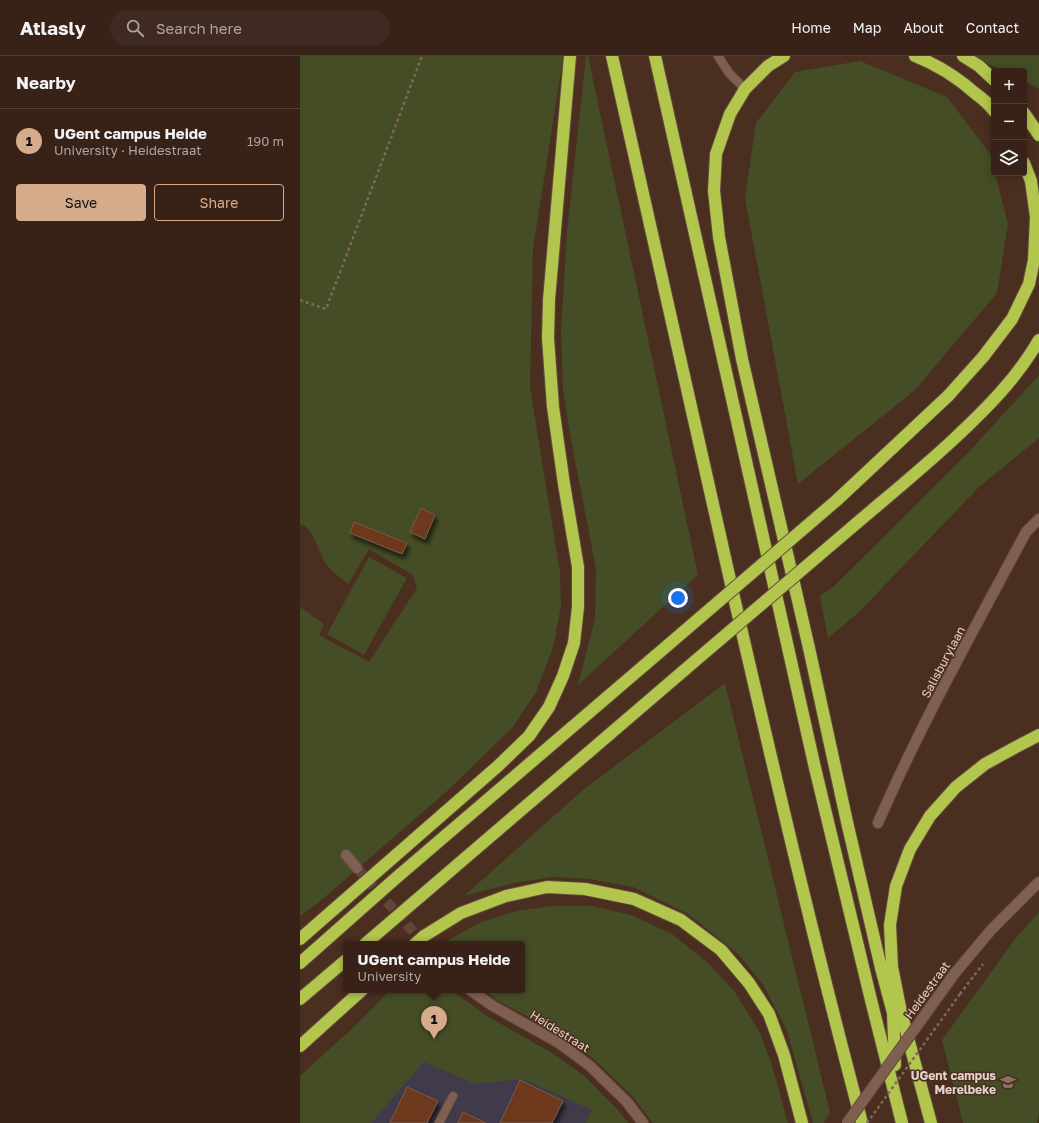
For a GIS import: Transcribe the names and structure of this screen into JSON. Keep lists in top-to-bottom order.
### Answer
{
  "streets": {
    "street": ["Salisburylaan", "Heidestraat"]
  },
  "places": {
    "school or university": ["UGent campus Merelbeke"]
  },
  "page": {
    "header": "Atlasly",
    "search": "Search here",
    "nav": [
      "Home",
      "Map",
      "About",
      "Contact"
    ],
    "heading": "Nearby",
    "map_buttons": ["+", "−"],
    "list": [
      {
        "mark": "1",
        "name": "UGent campus Heide",
        "note": "University · Heidestraat",
        "value": "190 m"
      }
    ],
    "buttons": ["Save", "Share"],
    "popup": ["UGent campus Heide", "University"],
    "pins": "1"
  }
}
